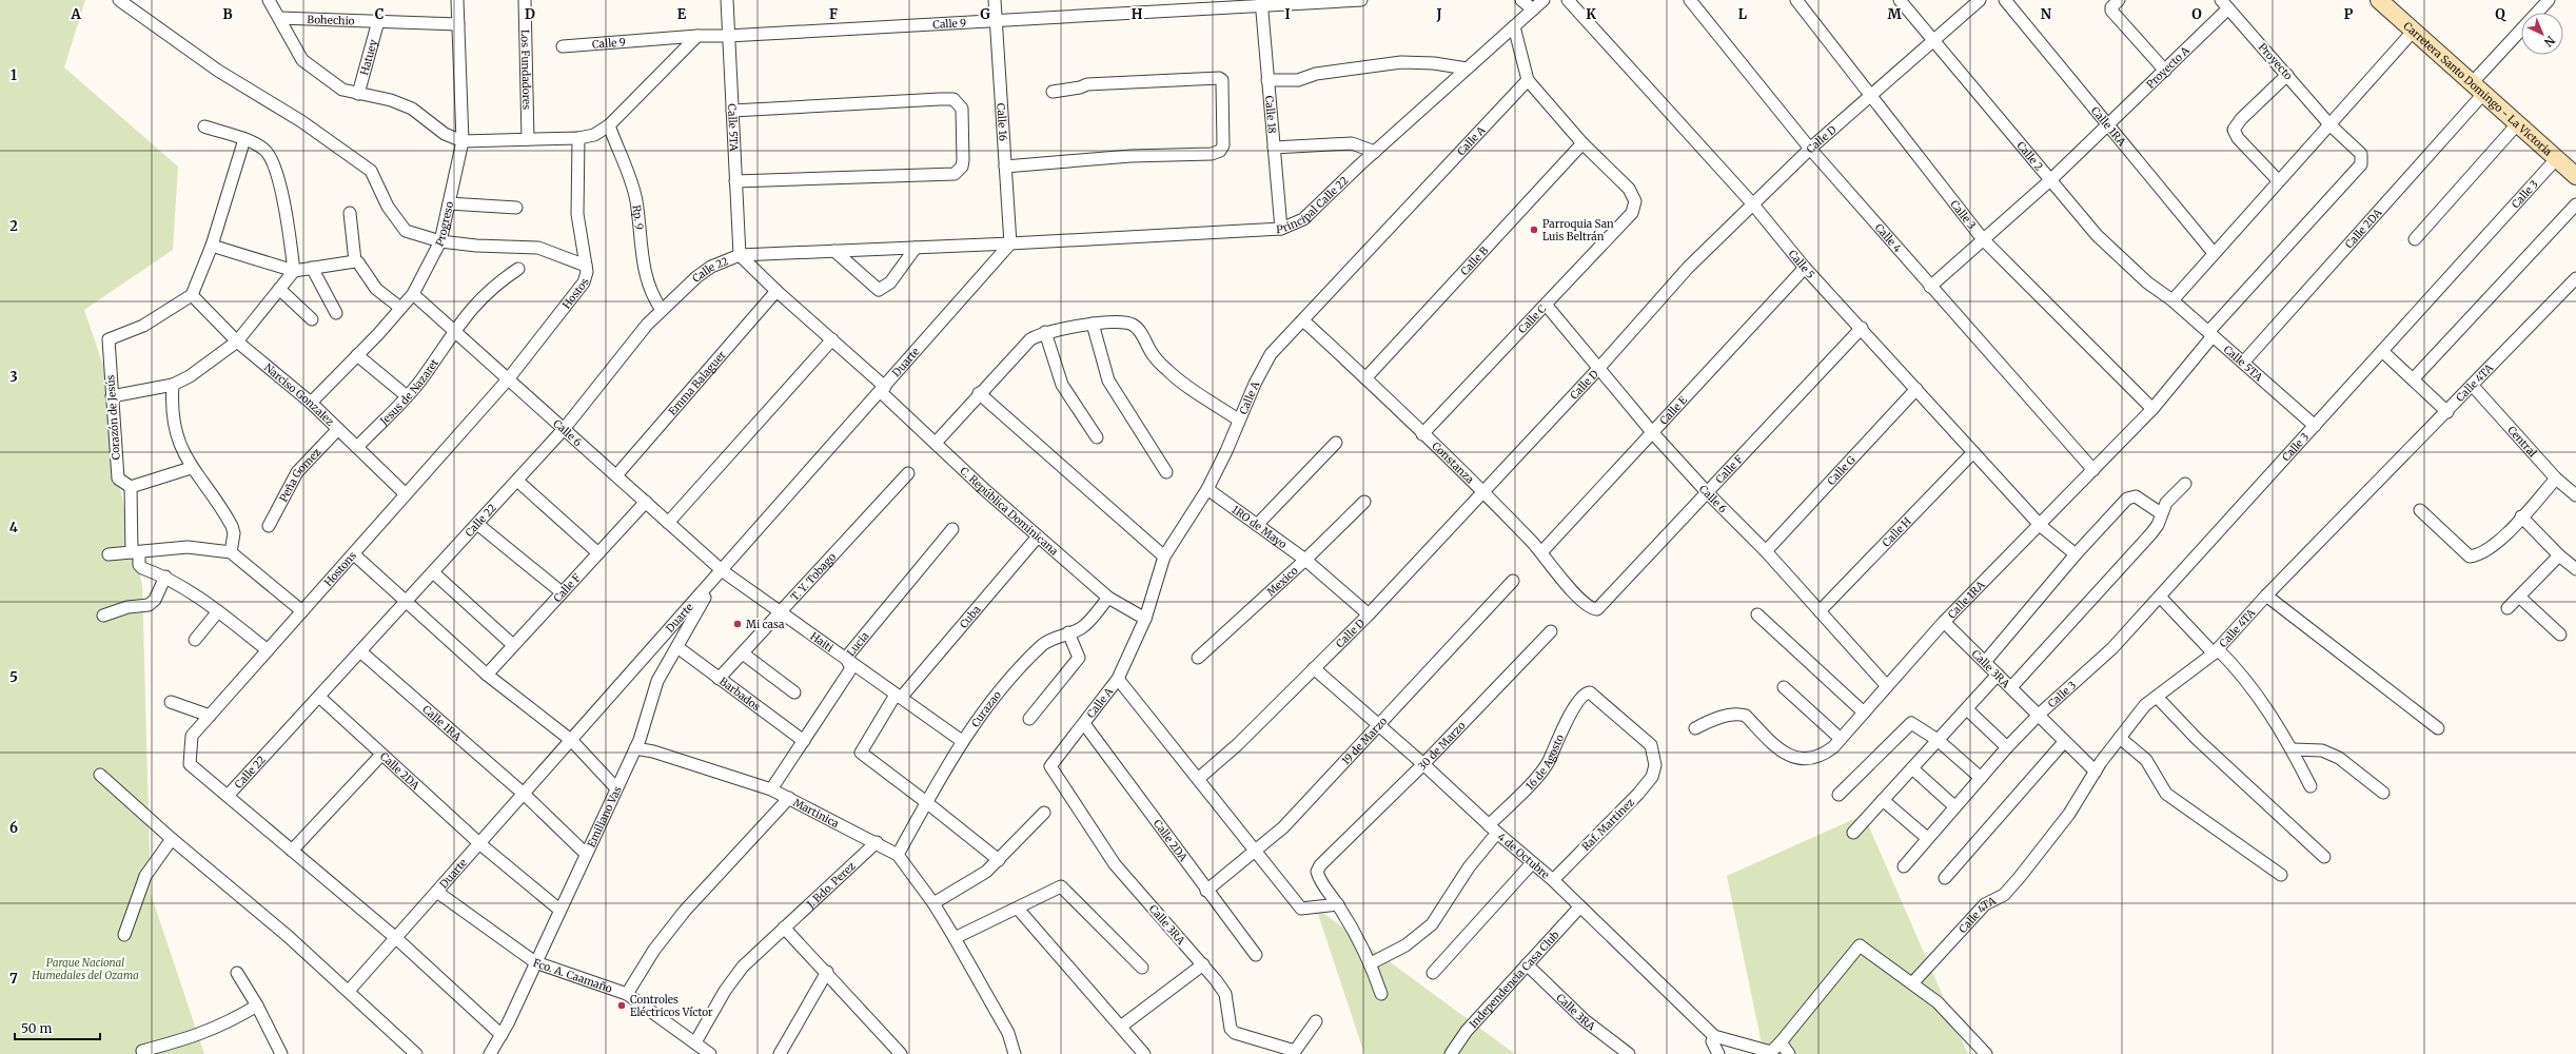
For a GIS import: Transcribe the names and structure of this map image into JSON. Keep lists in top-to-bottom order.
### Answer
{
  "streets": {
    "main road": ["Carretera Santo Domingo - La Victoria"],
    "street": [
      "Bohechio",
      "Calle 9",
      "Hatuey",
      "Proyecto",
      "Proyecto A",
      "Los Fundadores",
      "Calle 18",
      "Calle 16",
      "Calle 1RA",
      "Calle 5TA",
      "Calle D",
      "Calle A",
      "Calle 2",
      "Calle 3",
      "Principal Calle 22",
      "Rp. 9",
      "Progreso",
      "Calle 2DA",
      "Calle 4",
      "Calle B",
      "Calle 5",
      "Calle 22",
      "Hostos",
      "Calle C",
      "Duarte",
      "Emma Balaguer",
      "Calle 4TA",
      "Jesus de Nazaret",
      "Narciso Gonzalez",
      "Calle E",
      "Corazón de Jesús",
      "Calle 6",
      "Central",
      "Constanza",
      "Calle F",
      "Calle G",
      "Peña Gomez",
      "C. República Dominicana",
      "1RO de Mayo",
      "Calle H",
      "Hostons",
      "T. Y. Tobago",
      "Mexico",
      "Cuba",
      "Haiti",
      "Lucia",
      "Calle 3RA",
      "Barbados",
      "Curazao",
      "19 de Marzo",
      "30 de Marzo",
      "16 de Agosto",
      "Martinica",
      "Emiliano Vas",
      "Raf. Martinez",
      "4 de Octubre",
      "J. Bdo. Perez",
      "Fco. A. Caamaño",
      "Independencia Casa Club"
    ]
  },
  "crossings": [
    ["Bohechio", "Hatuey"],
    ["Bohechio", "Progreso"],
    ["Calle 9", "Calle 18"],
    ["Calle 9", "Calle 16"],
    ["Calle 9", "Calle 5TA"],
    ["Proyecto", "Proyecto A"],
    ["Proyecto", "Calle 1RA"],
    ["Proyecto", "Calle 5TA"],
    ["Proyecto A", "Calle 1RA"],
    ["Proyecto A", "Calle 2"],
    ["Proyecto A", "Calle 3"],
    ["Proyecto A", "Calle 4"],
    ["Carretera Santo Domingo - La Victoria", "Calle 3"],
    ["Carretera Santo Domingo - La Victoria", "Calle 2DA"],
    ["Calle 18", "Principal Calle 22"],
    ["Calle 16", "Principal Calle 22"],
    ["Calle 16", "Duarte"],
    ["Calle 1RA", "Calle 5TA"],
    ["Calle 1RA", "Calle 3"],
    ["Calle 1RA", "Calle 4"],
    ["Calle 1RA", "Calle 5"],
    ["Calle 1RA", "Calle 22"],
    ["Calle 1RA", "Duarte"],
    ["Calle 1RA", "Calle 6"],
    ["Calle 1RA", "Calle 3RA"],
    ["Calle 1RA", "Emiliano Vas"],
    ["Calle 5TA", "Calle 2"],
    ["Calle 5TA", "Calle 3"],
    ["Calle 5TA", "Calle 2DA"],
    ["Calle 5TA", "Calle 22"],
    ["Calle 5TA", "C. República Dominicana"],
    ["Calle D", "Calle 2"],
    ["Calle D", "Calle 3"],
    ["Calle D", "Calle 4"],
    ["Calle D", "Calle 5"],
    ["Calle D", "Calle 6"],
    ["Calle D", "Constanza"],
    ["Calle D", "1RO de Mayo"],
    ["Calle D", "4 de Octubre"],
    ["Calle A", "Calle 2DA"],
    ["Calle A", "Constanza"],
    ["Calle A", "C. República Dominicana"],
    ["Calle A", "1RO de Mayo"],
    ["Calle A", "Calle 3RA"],
    ["Calle 3", "Calle 3RA"],
    ["Principal Calle 22", "Calle 22"],
    ["Principal Calle 22", "Duarte"],
    ["Rp. 9", "Calle 22"],
    ["Progreso", "Narciso Gonzalez"],
    ["Progreso", "Calle 6"],
    ["Calle 2DA", "Calle 22"],
    ["Calle 2DA", "Duarte"],
    ["Calle 2DA", "19 de Marzo"],
    ["Calle 2DA", "Emiliano Vas"],
    ["Calle B", "Calle C"],
    ["Calle B", "Constanza"],
    ["Calle 5", "Calle E"],
    ["Calle 5", "Calle F"],
    ["Calle 5", "Calle G"],
    ["Calle 5", "Calle H"],
    ["Calle 22", "Calle 6"],
    ["Calle 22", "C. República Dominicana"],
    ["Calle 22", "Hostons"],
    ["Hostos", "Calle 6"],
    ["Hostos", "Hostons"],
    ["Calle C", "Calle 6"],
    ["Calle C", "Constanza"],
    ["Duarte", "Calle 6"],
    ["Duarte", "C. República Dominicana"],
    ["Duarte", "Haiti"],
    ["Duarte", "Emiliano Vas"],
    ["Duarte", "Fco. A. Caamaño"],
    ["Emma Balaguer", "Calle 6"],
    ["Emma Balaguer", "C. República Dominicana"],
    ["Calle 4TA", "Central"],
    ["Calle 4TA", "Calle 3RA"],
    ["Jesus de Nazaret", "Narciso Gonzalez"],
    ["Jesus de Nazaret", "Calle 6"],
    ["Narciso Gonzalez", "Corazón de Jesús"],
    ["Narciso Gonzalez", "Peña Gomez"],
    ["Narciso Gonzalez", "Hostons"],
    ["Calle E", "Calle 6"],
    ["Calle E", "Constanza"],
    ["Calle 6", "Calle F"],
    ["Calle 6", "Calle G"],
    ["Calle 6", "Calle H"],
    ["Calle 6", "Hostons"],
    ["Calle 6", "Haiti"],
    ["Calle 6", "Emiliano Vas"],
    ["Constanza", "Calle F"],
    ["C. República Dominicana", "Cuba"],
    ["C. República Dominicana", "Curazao"],
    ["1RO de Mayo", "Mexico"],
    ["T. Y. Tobago", "Haiti"],
    ["T. Y. Tobago", "Barbados"],
    ["Cuba", "Haiti"],
    ["Cuba", "Curazao"],
    ["Haiti", "Lucia"],
    ["Haiti", "Curazao"],
    ["Haiti", "Emiliano Vas"],
    ["Lucia", "Barbados"],
    ["Lucia", "Martinica"],
    ["Calle 3RA", "Independencia Casa Club"],
    ["Barbados", "Emiliano Vas"],
    ["Curazao", "Martinica"],
    ["19 de Marzo", "4 de Octubre"],
    ["30 de Marzo", "4 de Octubre"],
    ["16 de Agosto", "Raf. Martinez"],
    ["16 de Agosto", "4 de Octubre"],
    ["Martinica", "Emiliano Vas"],
    ["Martinica", "J. Bdo. Perez"],
    ["Emiliano Vas", "Fco. A. Caamaño"],
    ["Raf. Martinez", "4 de Octubre"],
    ["4 de Octubre", "Independencia Casa Club"],
    ["J. Bdo. Perez", "Fco. A. Caamaño"]
  ],
  "parks": ["Parque Nacional Humedales del Ozama"],
  "places": ["Parroquia San Luis Beltrán", "Mi casa", "Controles Eléctricos Víctor"],
  "scale_bar": "50 m",
  "north": "bottom right",
  "grid": {
    "columns": [
      "A",
      "B",
      "C",
      "D",
      "E",
      "F",
      "G",
      "H",
      "I",
      "J",
      "K",
      "L",
      "M",
      "N",
      "O",
      "P",
      "Q"
    ],
    "rows": [
      "1",
      "2",
      "3",
      "4",
      "5",
      "6",
      "7"
    ]
  }
}
